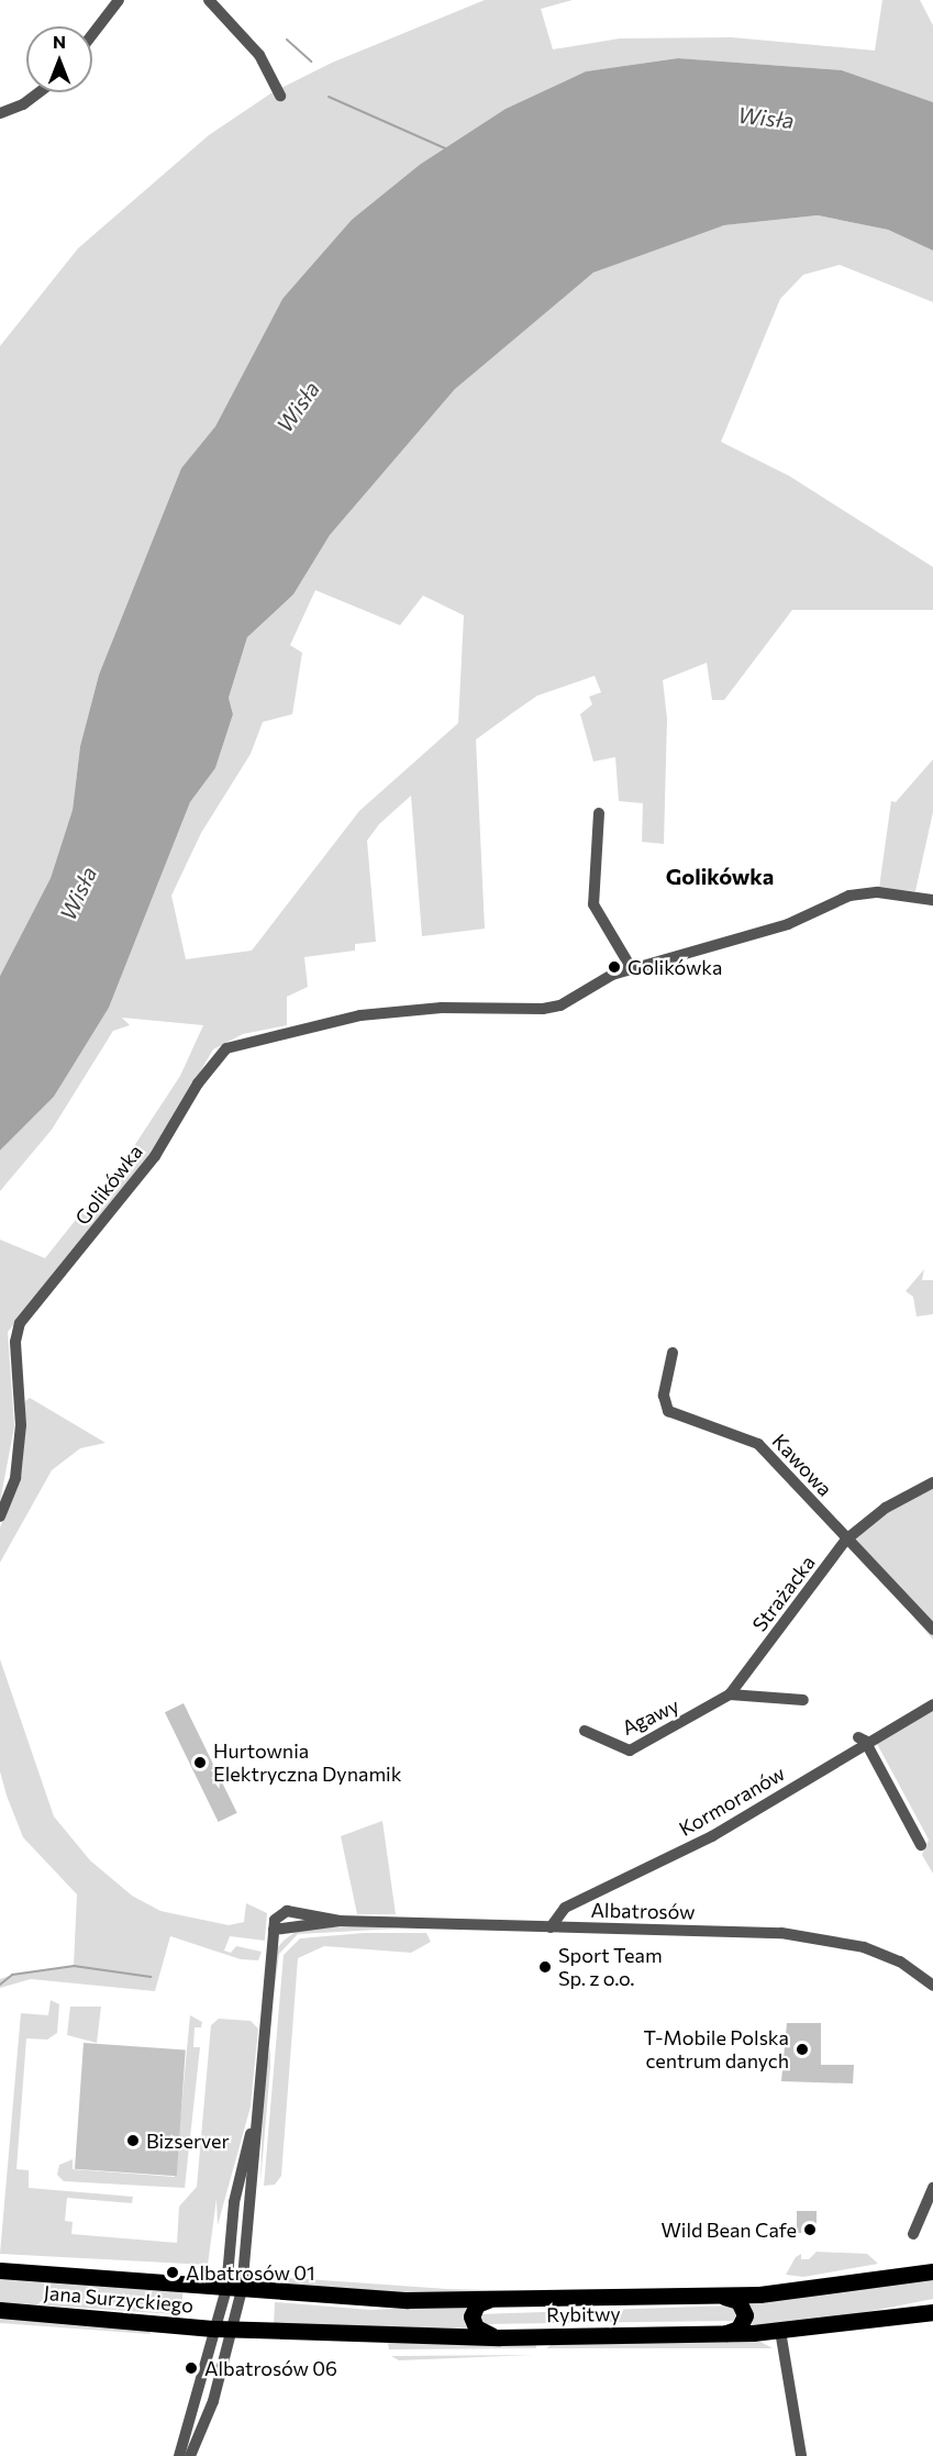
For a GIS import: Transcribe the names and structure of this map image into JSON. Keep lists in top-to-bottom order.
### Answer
{
  "streets": {
    "main road": ["Jana Surzyckiego", "Rybitwy"],
    "street": [
      "Golikówka",
      "Kawowa",
      "Strażacka",
      "Agawy",
      "Kormoranów",
      "Albatrosów"
    ]
  },
  "crossings": [
    ["Kawowa", "Strażacka"],
    ["Strażacka", "Agawy"],
    ["Kormoranów", "Albatrosów"],
    ["Jana Surzyckiego", "Rybitwy"]
  ],
  "districts": ["Golikówka"],
  "water": ["Wisła"],
  "places": [
    "Golikówka",
    "Hurtownia Elektryczna Dynamik",
    "Sport Team Sp. z o.o.",
    "T‑Mobile Polska centrum danych",
    "Bizserver",
    "Wild Bean Cafe",
    "Albatrosów 01",
    "Albatrosów 06"
  ],
  "north": "top"
}
